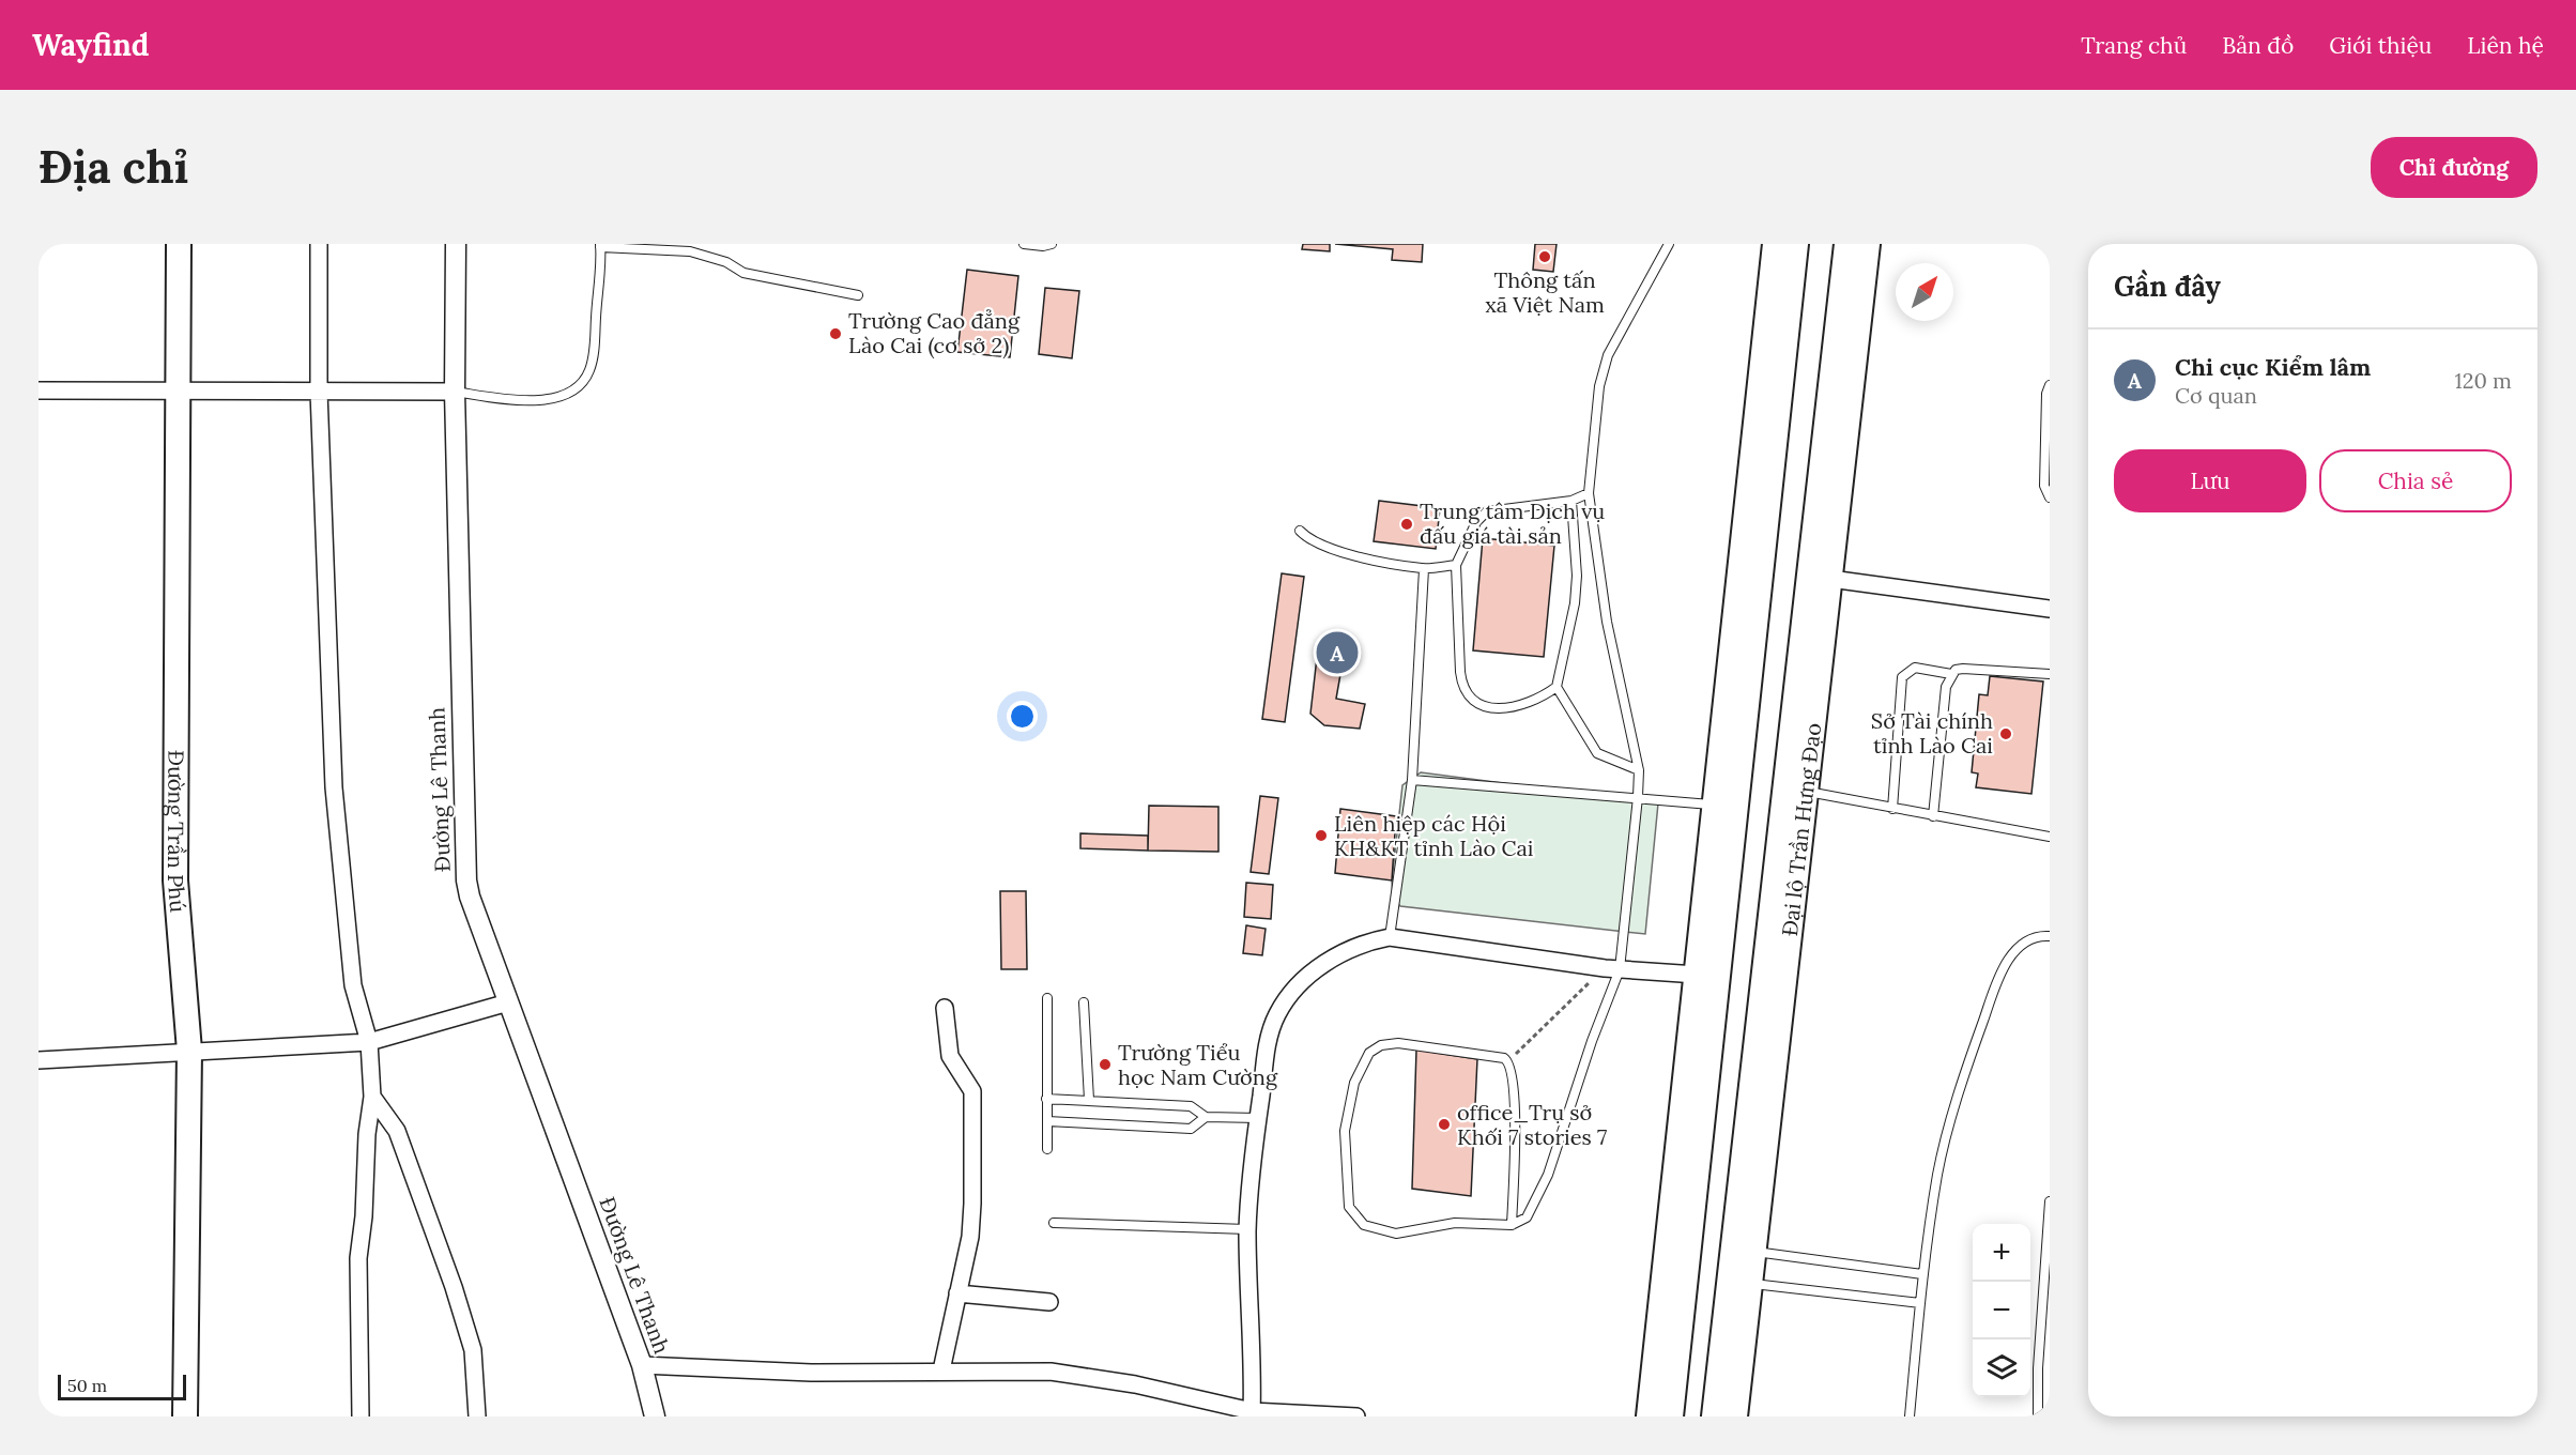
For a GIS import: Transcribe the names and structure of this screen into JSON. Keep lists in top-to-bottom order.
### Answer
{
  "streets": {
    "main road": ["Đường Trần Phú", "Đại lộ Trần Hưng Đạo"],
    "street": ["Đường Lê Thanh"]
  },
  "places": [
    "Thông tấn xã Việt Nam",
    "Trường Cao đẳng Lào Cai (cơ sở 2)",
    "Trung tâm Dịch vụ đấu giá tài sản",
    "Sở Tài chính tỉnh Lào Cai",
    "Liên hiệp các Hội KH&KT tỉnh Lào Cai",
    "Trường Tiểu học Nam Cường",
    "office_Trụ sở Khối 7 stories 7"
  ],
  "scale_bar": "50 m",
  "north": "top right",
  "page": {
    "header": "Wayfind",
    "nav": [
      "Trang chủ",
      "Bản đồ",
      "Giới thiệu",
      "Liên hệ"
    ],
    "buttons": [
      "Chỉ đường",
      ["Lưu", "Chia sẻ"]
    ],
    "title": "Địa chỉ",
    "heading": "Gần đây",
    "list": [
      {
        "mark": "A",
        "name": "Chi cục Kiểm lâm",
        "note": "Cơ quan",
        "value": "120 m"
      }
    ],
    "pins": "A",
    "map_buttons": ["+", "−"],
    "scale": "50 m"
  }
}
